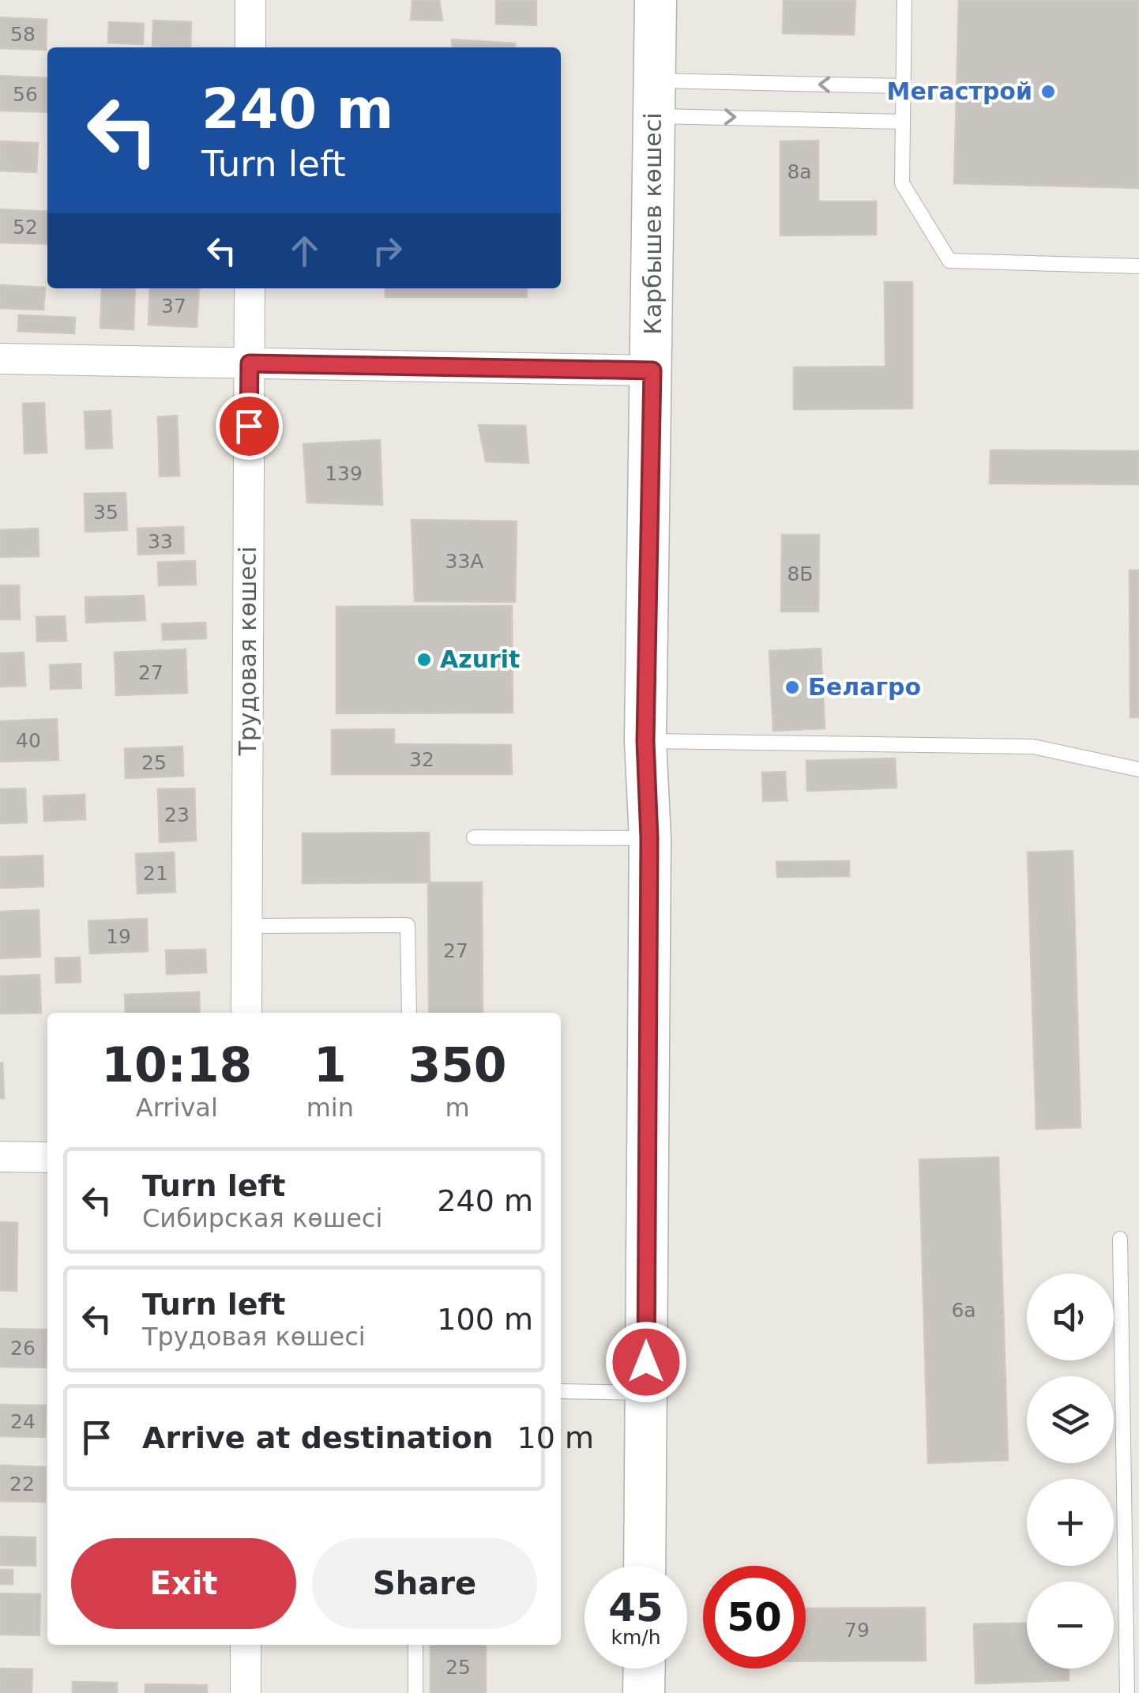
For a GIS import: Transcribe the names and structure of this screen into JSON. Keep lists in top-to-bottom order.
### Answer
{
  "streets": {
    "main road": ["Карбышев көшесі"],
    "street": ["Трудовая көшесі"]
  },
  "places": ["Мегастрой", "Azurit", "Белагро"],
  "house_numbers": [
    "58",
    "56",
    "8а",
    "52",
    "37",
    "139",
    "35",
    "33",
    "33А",
    "8Б",
    "27",
    "40",
    "32",
    "25",
    "23",
    "21",
    "19",
    "27",
    "6а",
    "26",
    "24",
    "22",
    "79",
    "25"
  ],
  "page": {
    "turn": ["240 m", "Turn left"],
    "eta": [
      "10:18",
      "Arrival",
      "1",
      "min",
      "350",
      "m"
    ],
    "list": [
      {
        "name": "Turn left",
        "note": "Сибирская көшесі",
        "value": "240 m"
      },
      {
        "name": "Turn left",
        "note": "Трудовая көшесі",
        "value": "100 m"
      },
      {
        "name": "Arrive at destination",
        "value": "10 m"
      }
    ],
    "map_buttons": ["+", "−"],
    "buttons": ["Exit", "Share"],
    "speed": "45 km/h",
    "limit": "50"
  }
}
